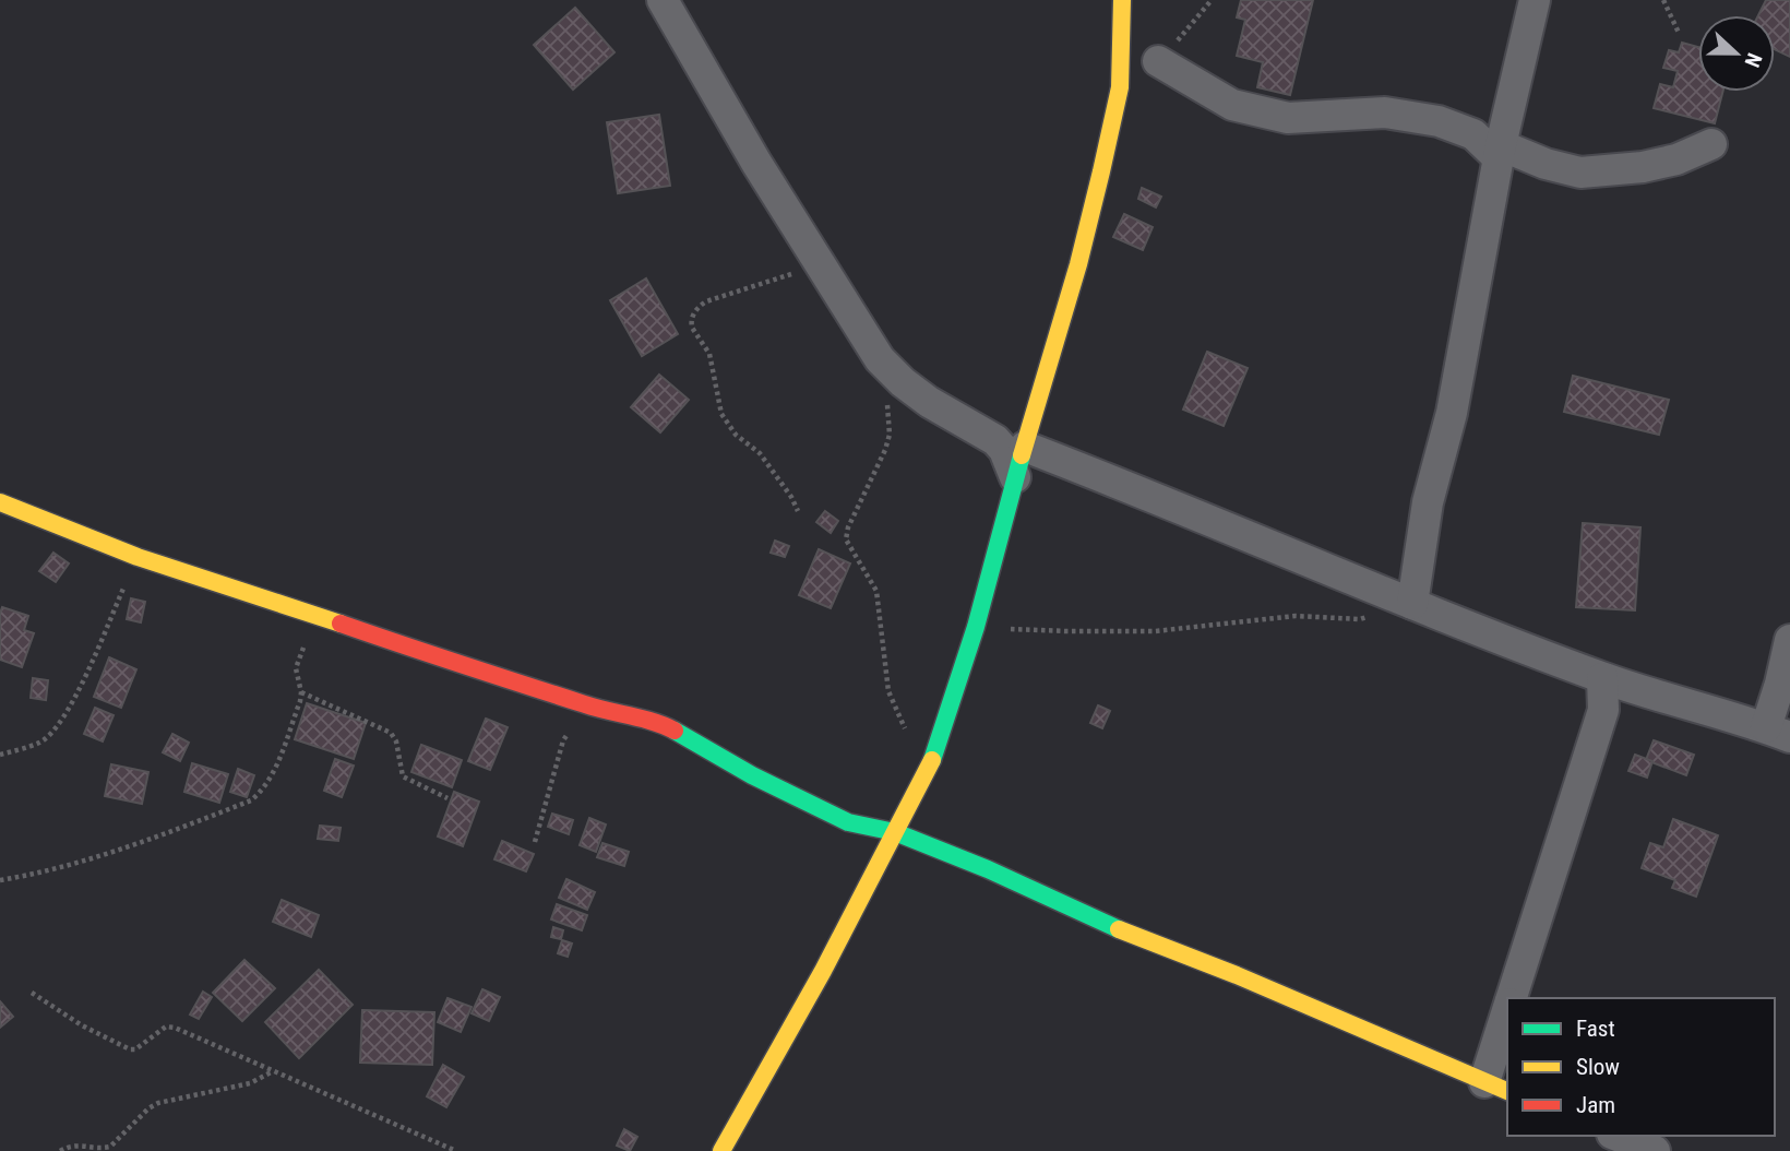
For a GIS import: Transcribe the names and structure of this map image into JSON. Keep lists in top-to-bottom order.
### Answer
{
  "legend": ["Fast", "Slow", "Jam"],
  "north": "right"
}
